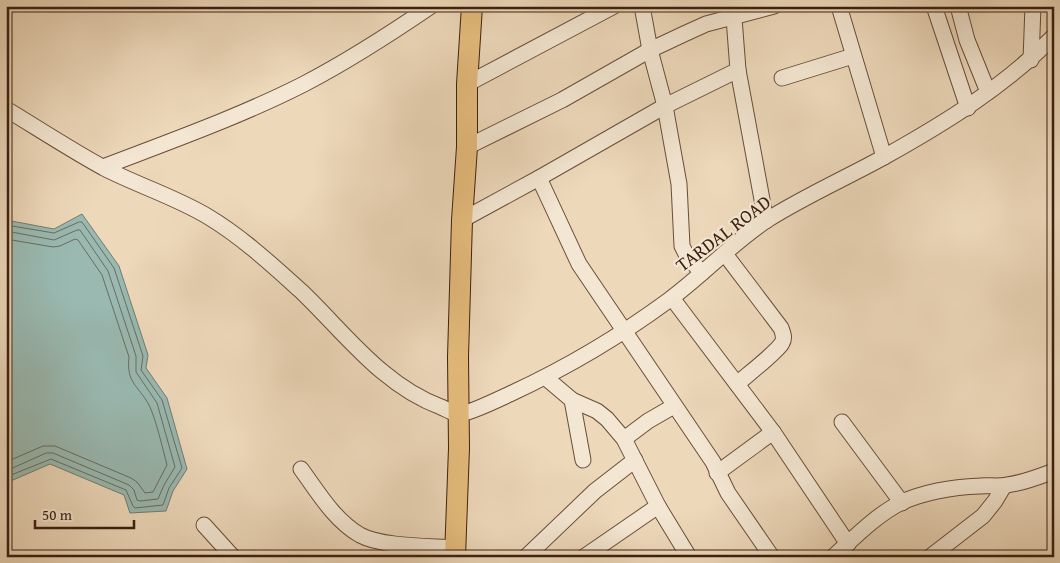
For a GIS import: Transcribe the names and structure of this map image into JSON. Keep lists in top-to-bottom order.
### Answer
{
  "streets": {
    "street": ["TARDAL ROAD"]
  },
  "scale_bar": "50 m"
}
